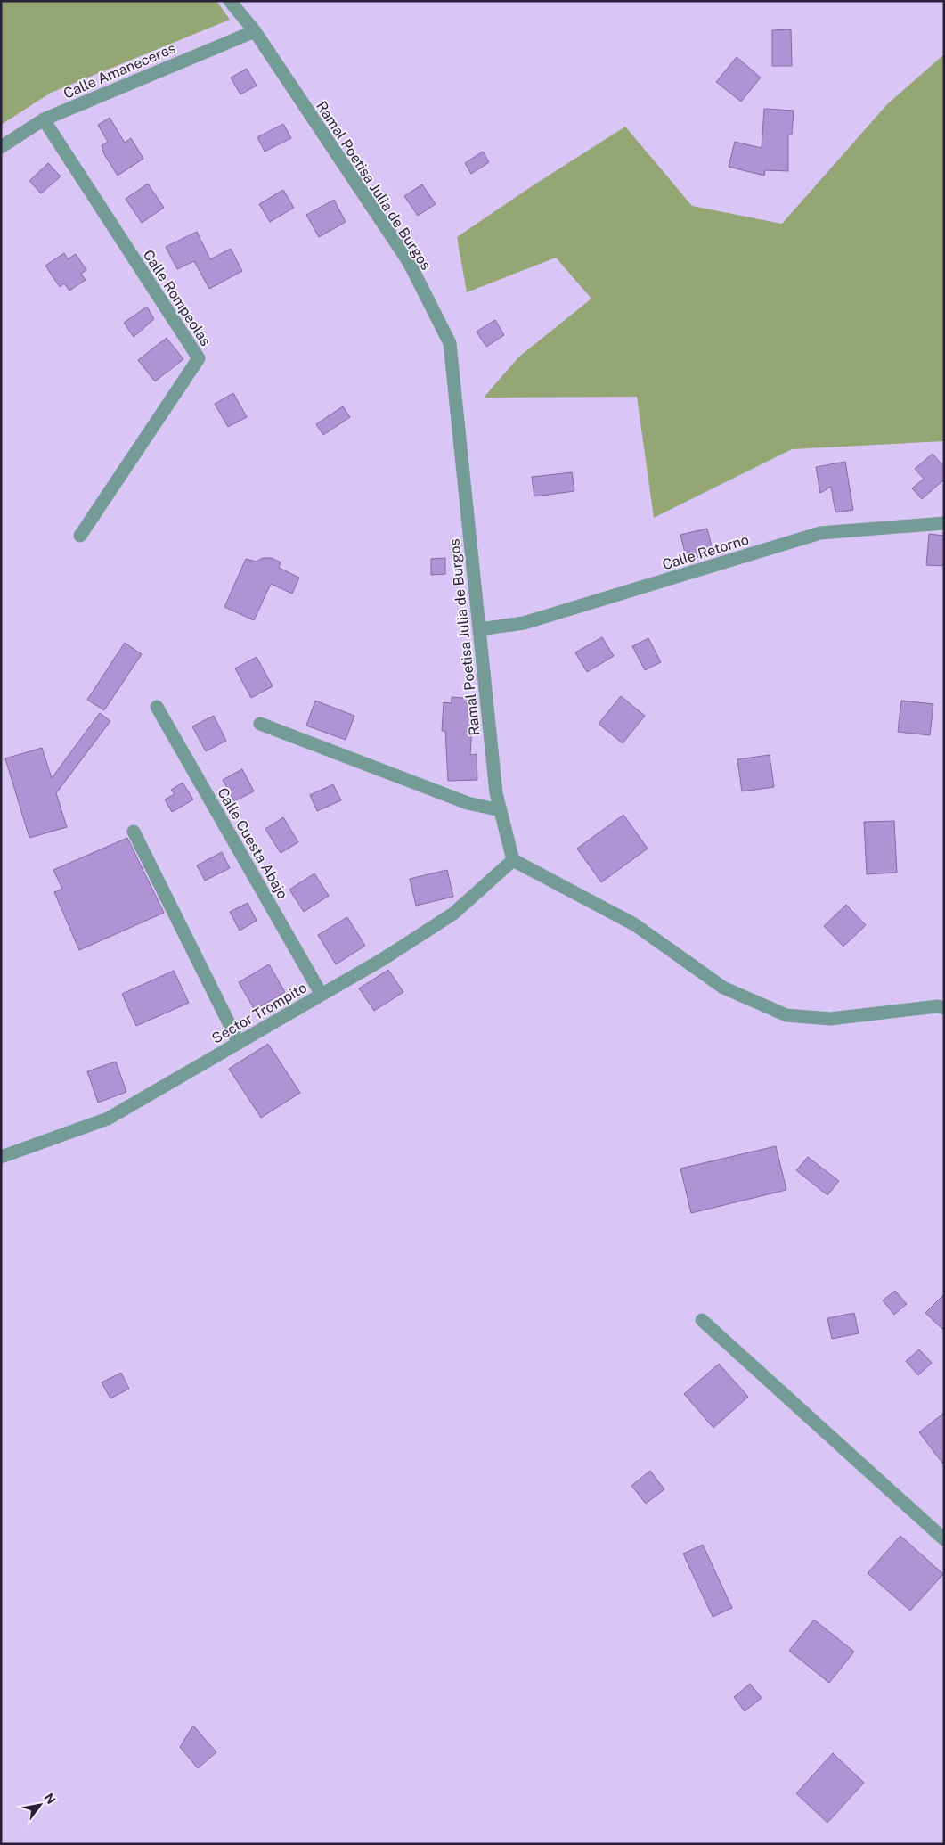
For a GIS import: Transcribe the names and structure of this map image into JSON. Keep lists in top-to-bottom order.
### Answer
{
  "streets": {
    "street": [
      "Calle Amaneceres",
      "Ramal Poetisa Julia de Burgos",
      "Calle Rompeolas",
      "Calle Retorno",
      "Calle Cuesta Abajo",
      "Sector Trompito"
    ]
  },
  "crossings": [
    ["Calle Amaneceres", "Ramal Poetisa Julia de Burgos"],
    ["Calle Amaneceres", "Calle Rompeolas"],
    ["Ramal Poetisa Julia de Burgos", "Calle Retorno"],
    ["Ramal Poetisa Julia de Burgos", "Sector Trompito"],
    ["Calle Cuesta Abajo", "Sector Trompito"]
  ],
  "north": "top right"
}
